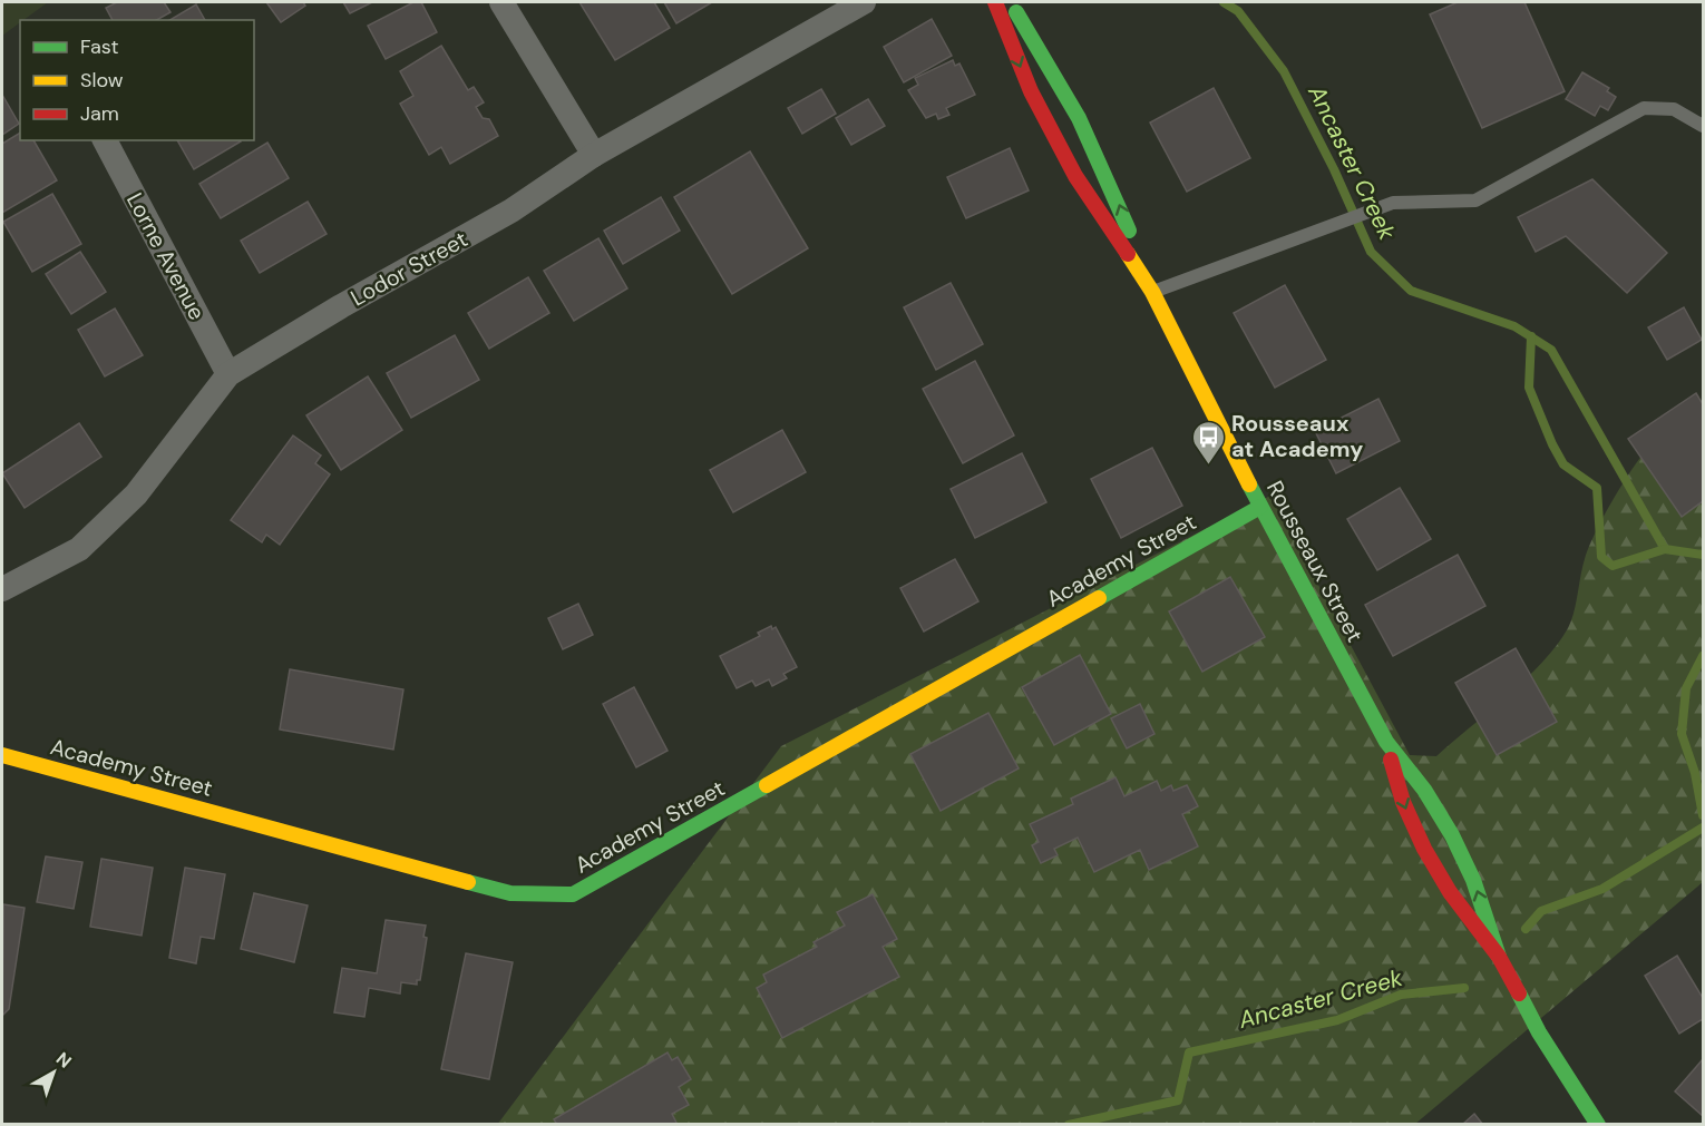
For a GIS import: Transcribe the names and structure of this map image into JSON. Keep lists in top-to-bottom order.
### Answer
{
  "streets": {
    "main road": ["Academy Street", "Rousseaux Street"],
    "street": ["Lorne Avenue", "Lodor Street"]
  },
  "crossings": [
    ["Lorne Avenue", "Lodor Street"],
    ["Academy Street", "Rousseaux Street"]
  ],
  "water": ["Ancaster Creek"],
  "places": {
    "bus stop": ["Rousseaux at Academy"]
  },
  "legend": ["Fast", "Slow", "Jam"],
  "north": "top right"
}
